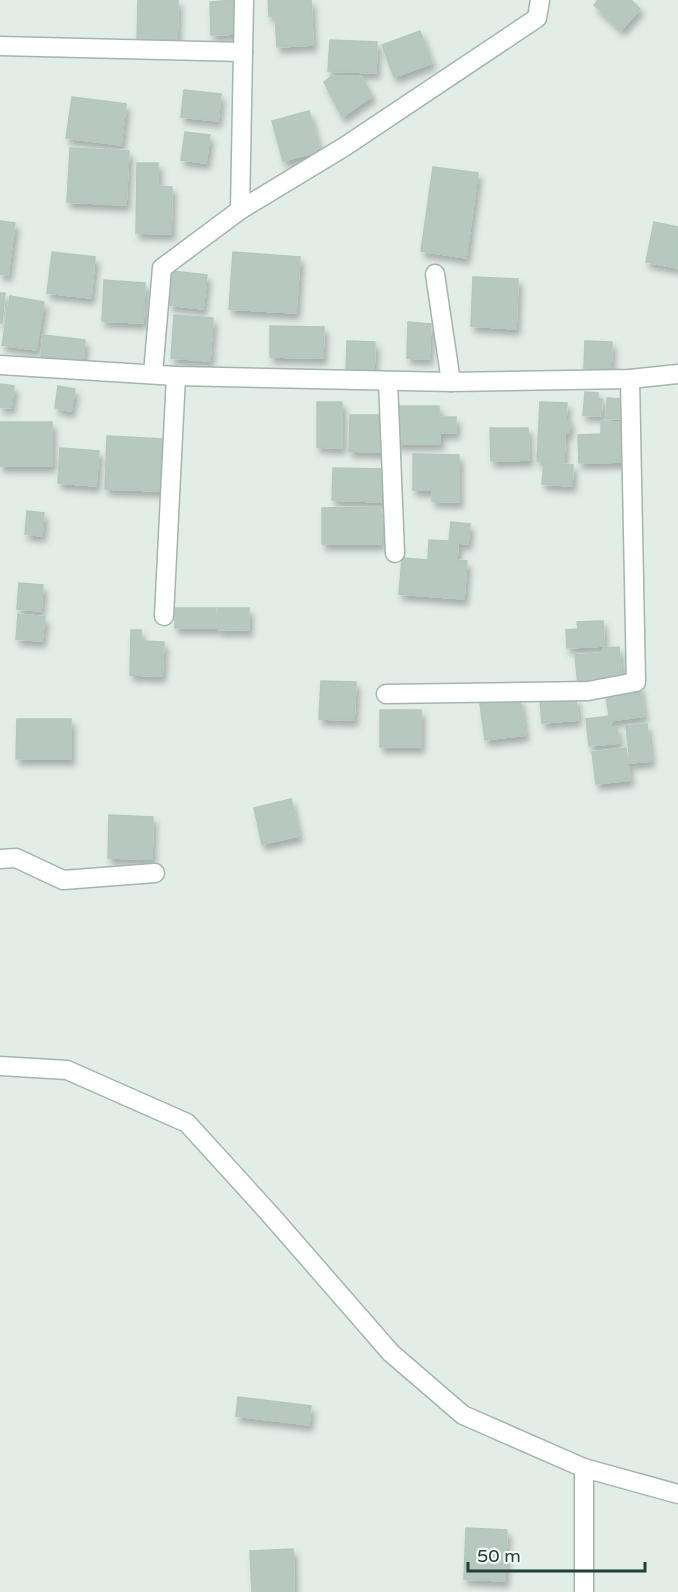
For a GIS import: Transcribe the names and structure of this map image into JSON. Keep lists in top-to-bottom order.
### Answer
{
  "scale_bar": "50 m"
}
